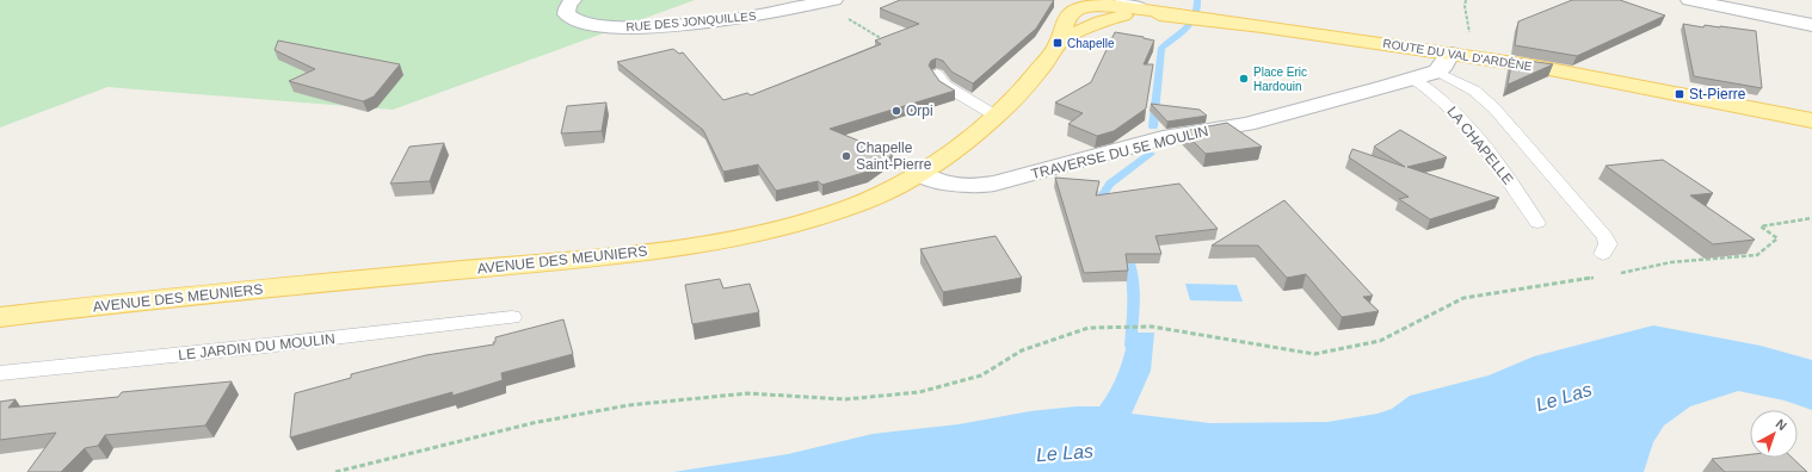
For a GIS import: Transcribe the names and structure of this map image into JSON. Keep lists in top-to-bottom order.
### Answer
{
  "streets": {
    "main road": ["ROUTE DU VAL D'ARDÈNE", "AVENUE DES MEUNIERS"],
    "street": ["RUE DES JONQUILLES", "TRAVERSE DU 5E MOULIN"],
    "lane": ["LA CHAPELLE", "LE JARDIN DU MOULIN"]
  },
  "crossings": [
    ["LA CHAPELLE", "TRAVERSE DU 5E MOULIN"],
    ["TRAVERSE DU 5E MOULIN", "AVENUE DES MEUNIERS"]
  ],
  "water": ["Le Las"],
  "places": {
    "transit": ["Chapelle", "St-Pierre"],
    "other": ["Place Eric Hardouin", "Orpi", "Chapelle Saint-Pierre"]
  },
  "north": "top right"
}
